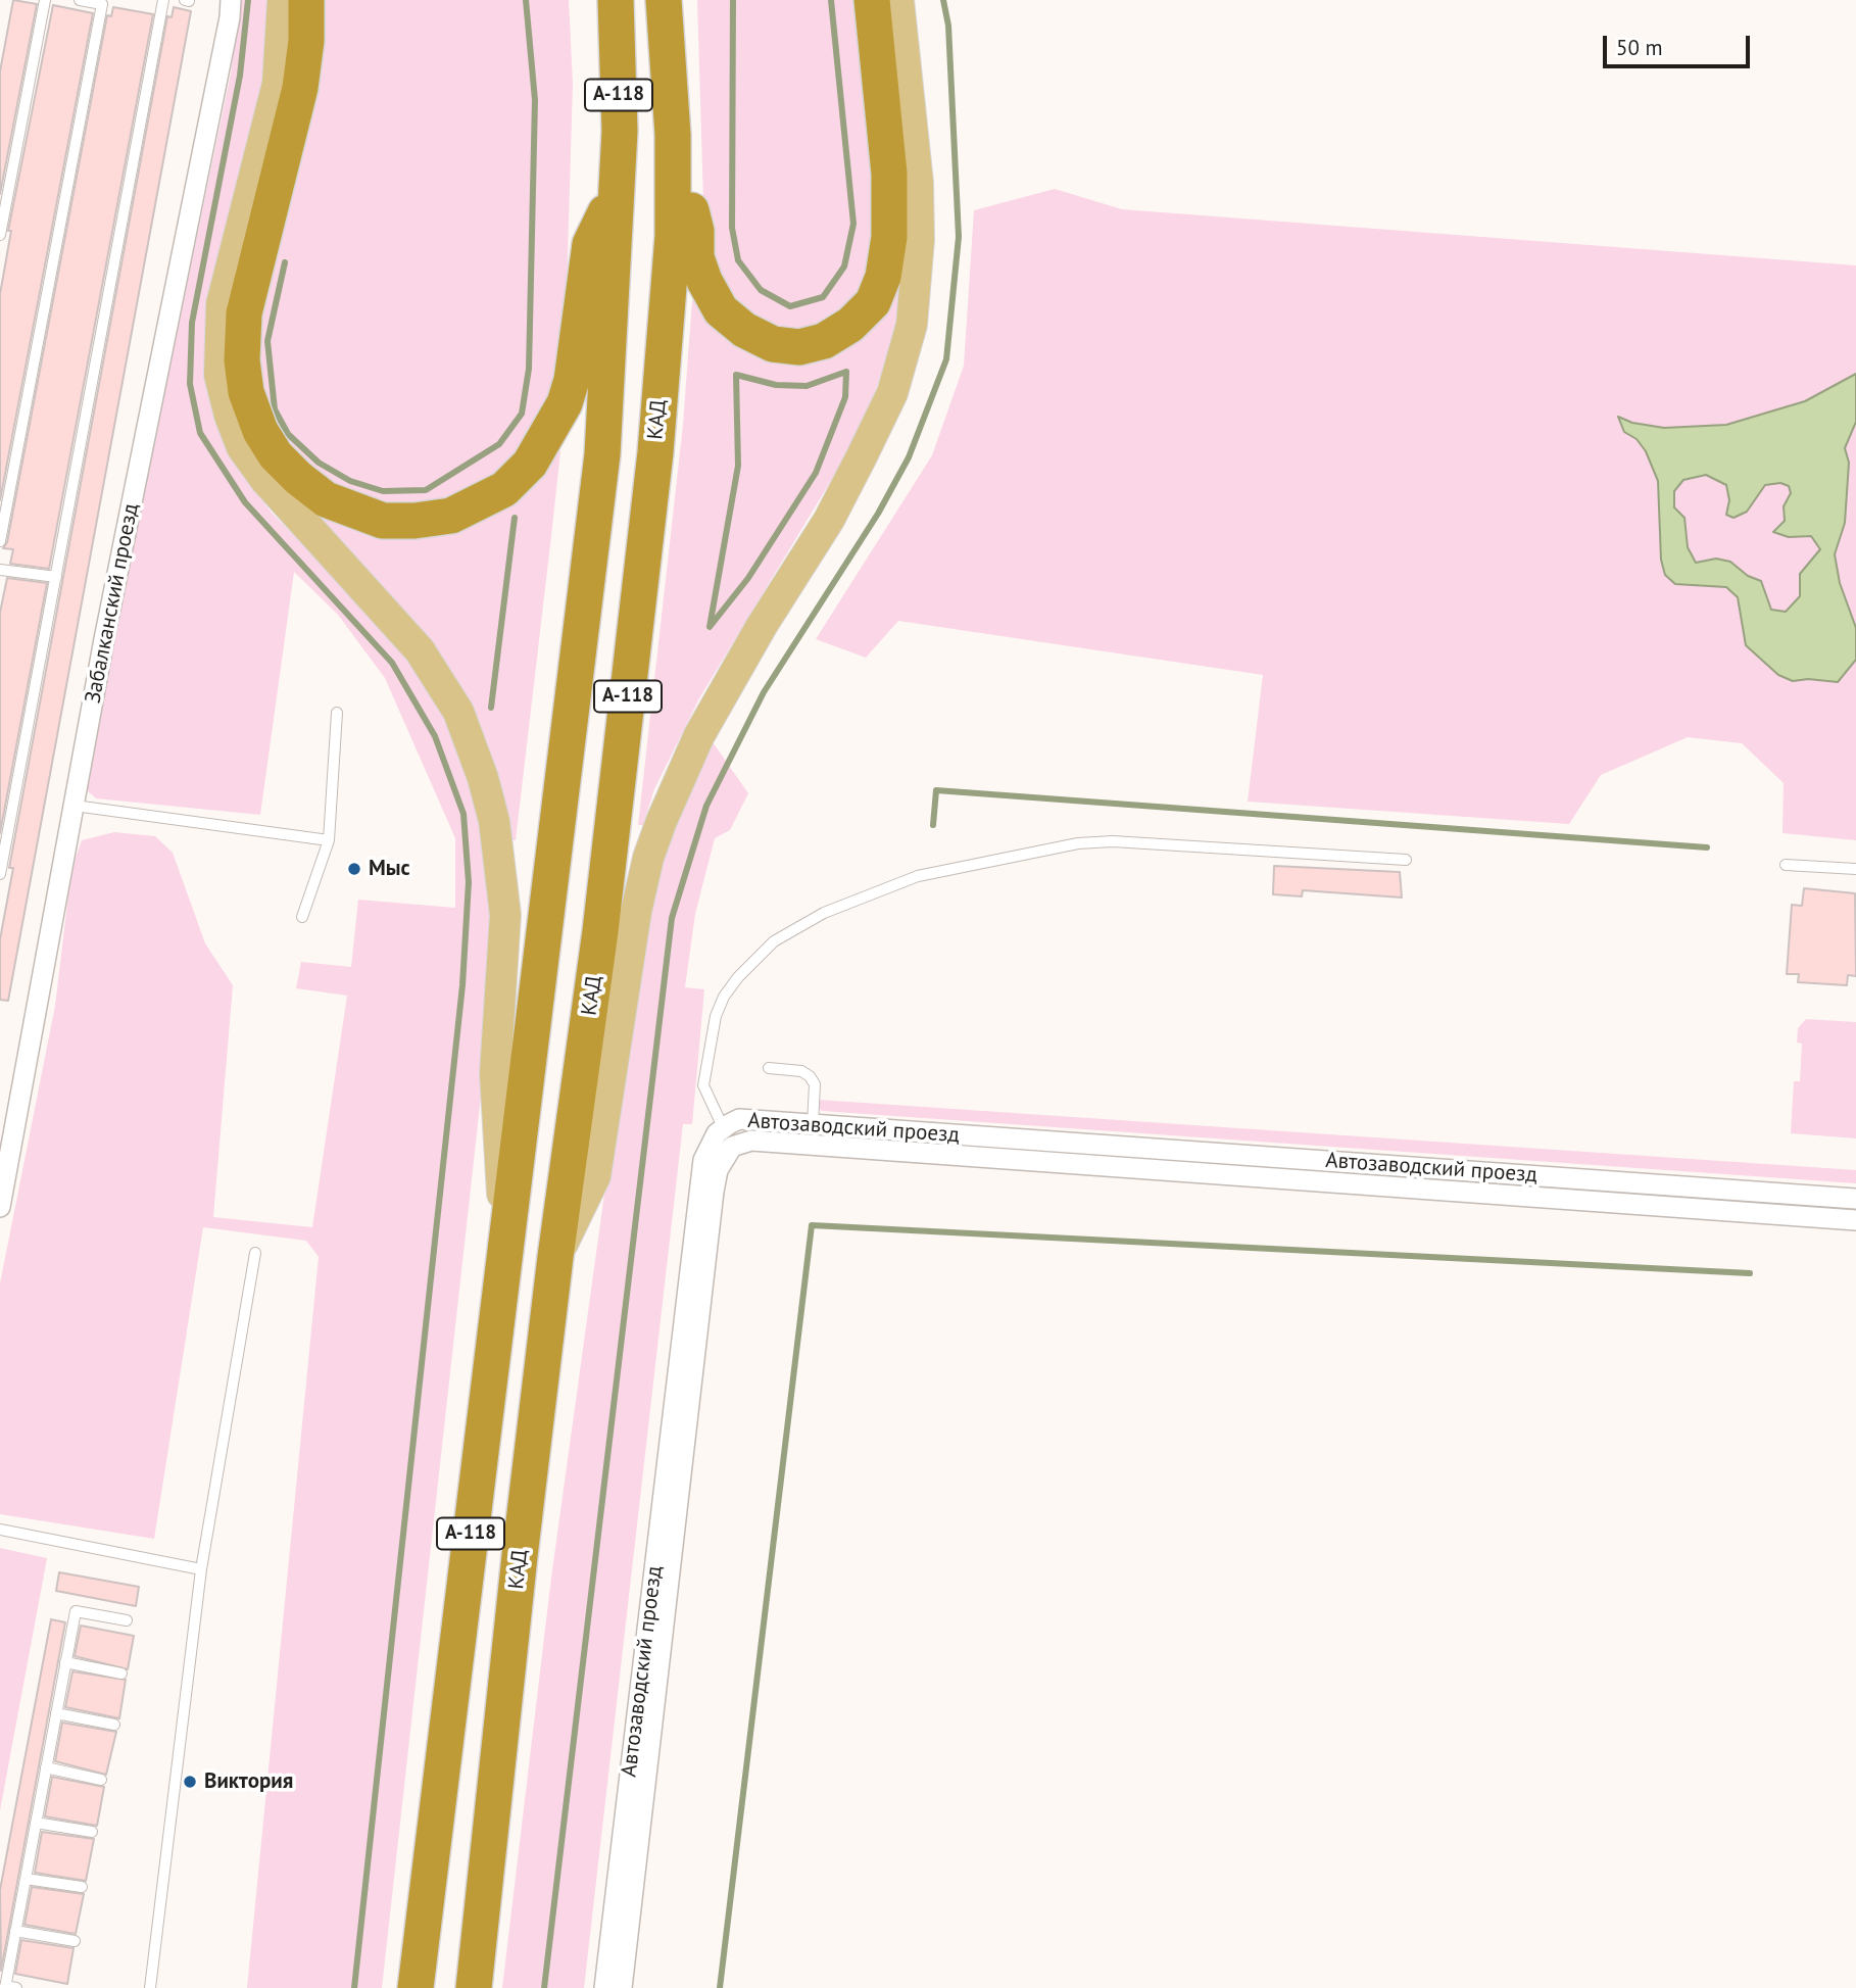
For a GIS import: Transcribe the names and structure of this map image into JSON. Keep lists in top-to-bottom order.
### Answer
{
  "streets": {
    "highway": ["А-118", "КАД"],
    "street": ["Забалканский проезд", "Автозаводский проезд"]
  },
  "places": ["Мыс", "Виктория"],
  "scale_bar": "50 m"
}
